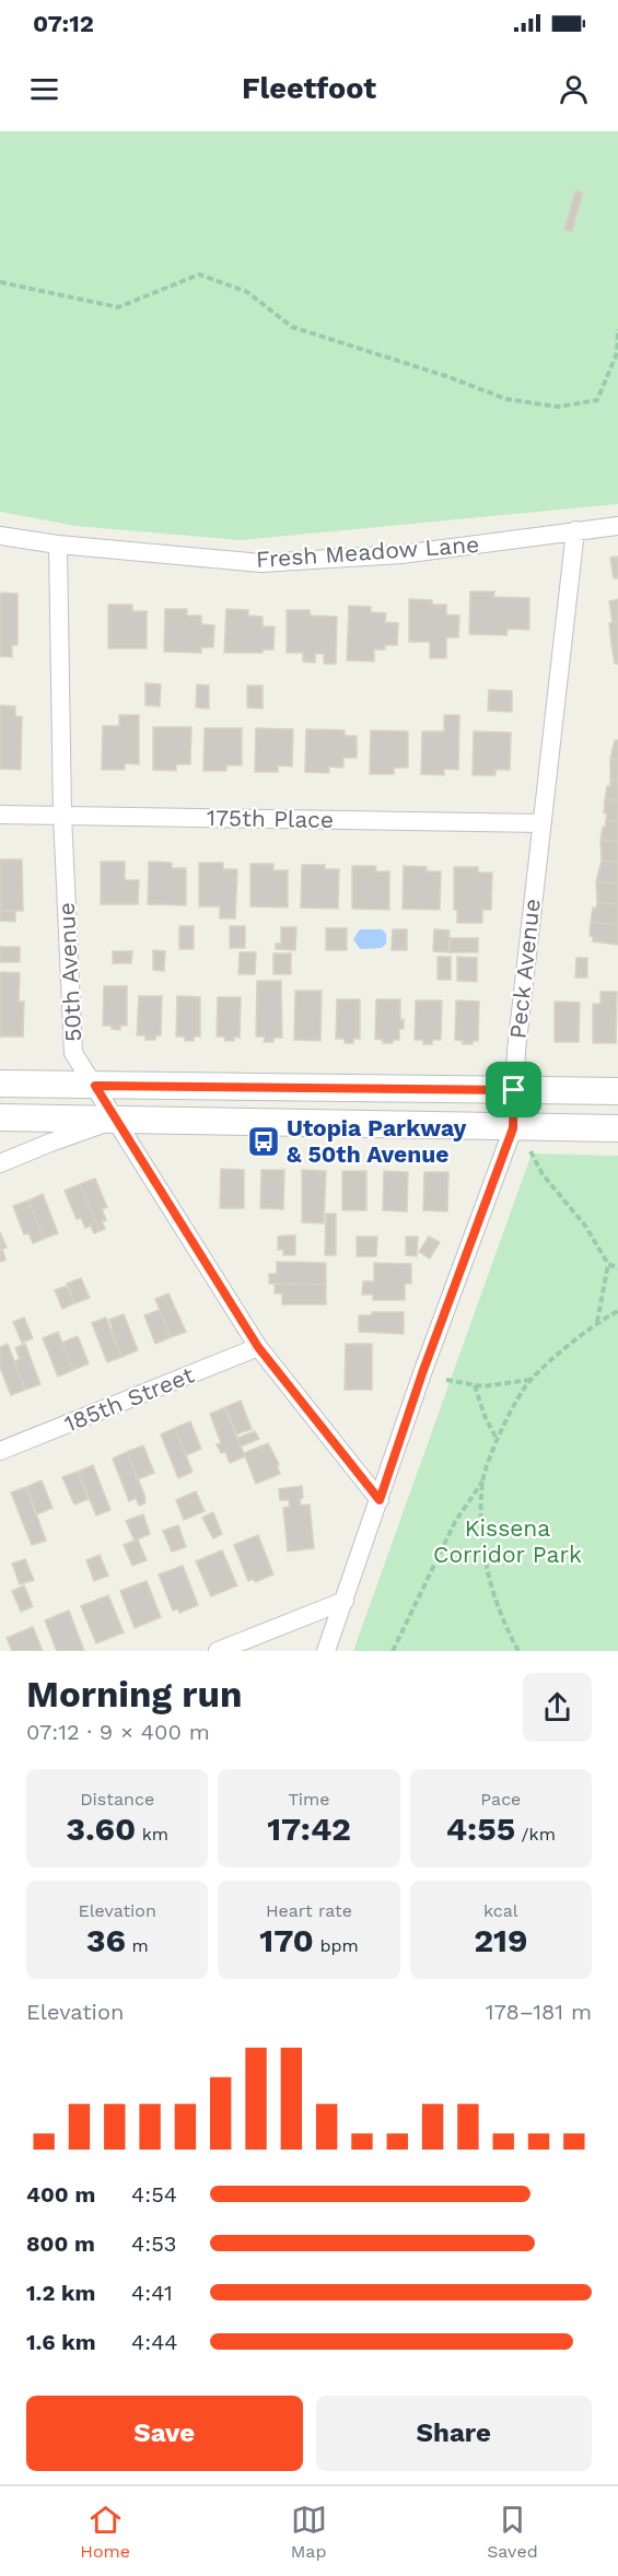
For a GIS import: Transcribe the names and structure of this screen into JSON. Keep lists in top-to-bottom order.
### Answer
{
  "streets": {
    "street": [
      "Fresh Meadow Lane",
      "175th Place",
      "Peck Avenue",
      "50th Avenue",
      "185th Street"
    ]
  },
  "crossings": [
    ["Fresh Meadow Lane", "Peck Avenue"],
    ["Fresh Meadow Lane", "50th Avenue"],
    ["175th Place", "Peck Avenue"],
    ["175th Place", "50th Avenue"],
    ["Peck Avenue", "50th Avenue"],
    ["50th Avenue", "185th Street"]
  ],
  "parks": ["Kissena Corridor Park"],
  "places": {
    "bus stop": ["Utopia Parkway & 50th Avenue"]
  },
  "page": {
    "status": "07:12",
    "header": "Fleetfoot",
    "heading": ["Morning run", "07:12 · 9 × 400 m"],
    "stats": [
      ["Distance", "3.60 km"],
      ["Time", "17:42"],
      ["Pace", "4:55 /km"],
      ["Elevation", "36 m"],
      ["Heart rate", "170 bpm"],
      ["kcal", "219"]
    ],
    "chart": ["Elevation", "178–181 m"],
    "list": [
      {
        "name": "400 m",
        "note": "4:54"
      },
      {
        "name": "800 m",
        "note": "4:53"
      },
      {
        "name": "1.2 km",
        "note": "4:41"
      },
      {
        "name": "1.6 km",
        "note": "4:44"
      }
    ],
    "buttons": ["Save", "Share"],
    "tabs": ["Home", "Map", "Saved"]
  }
}
